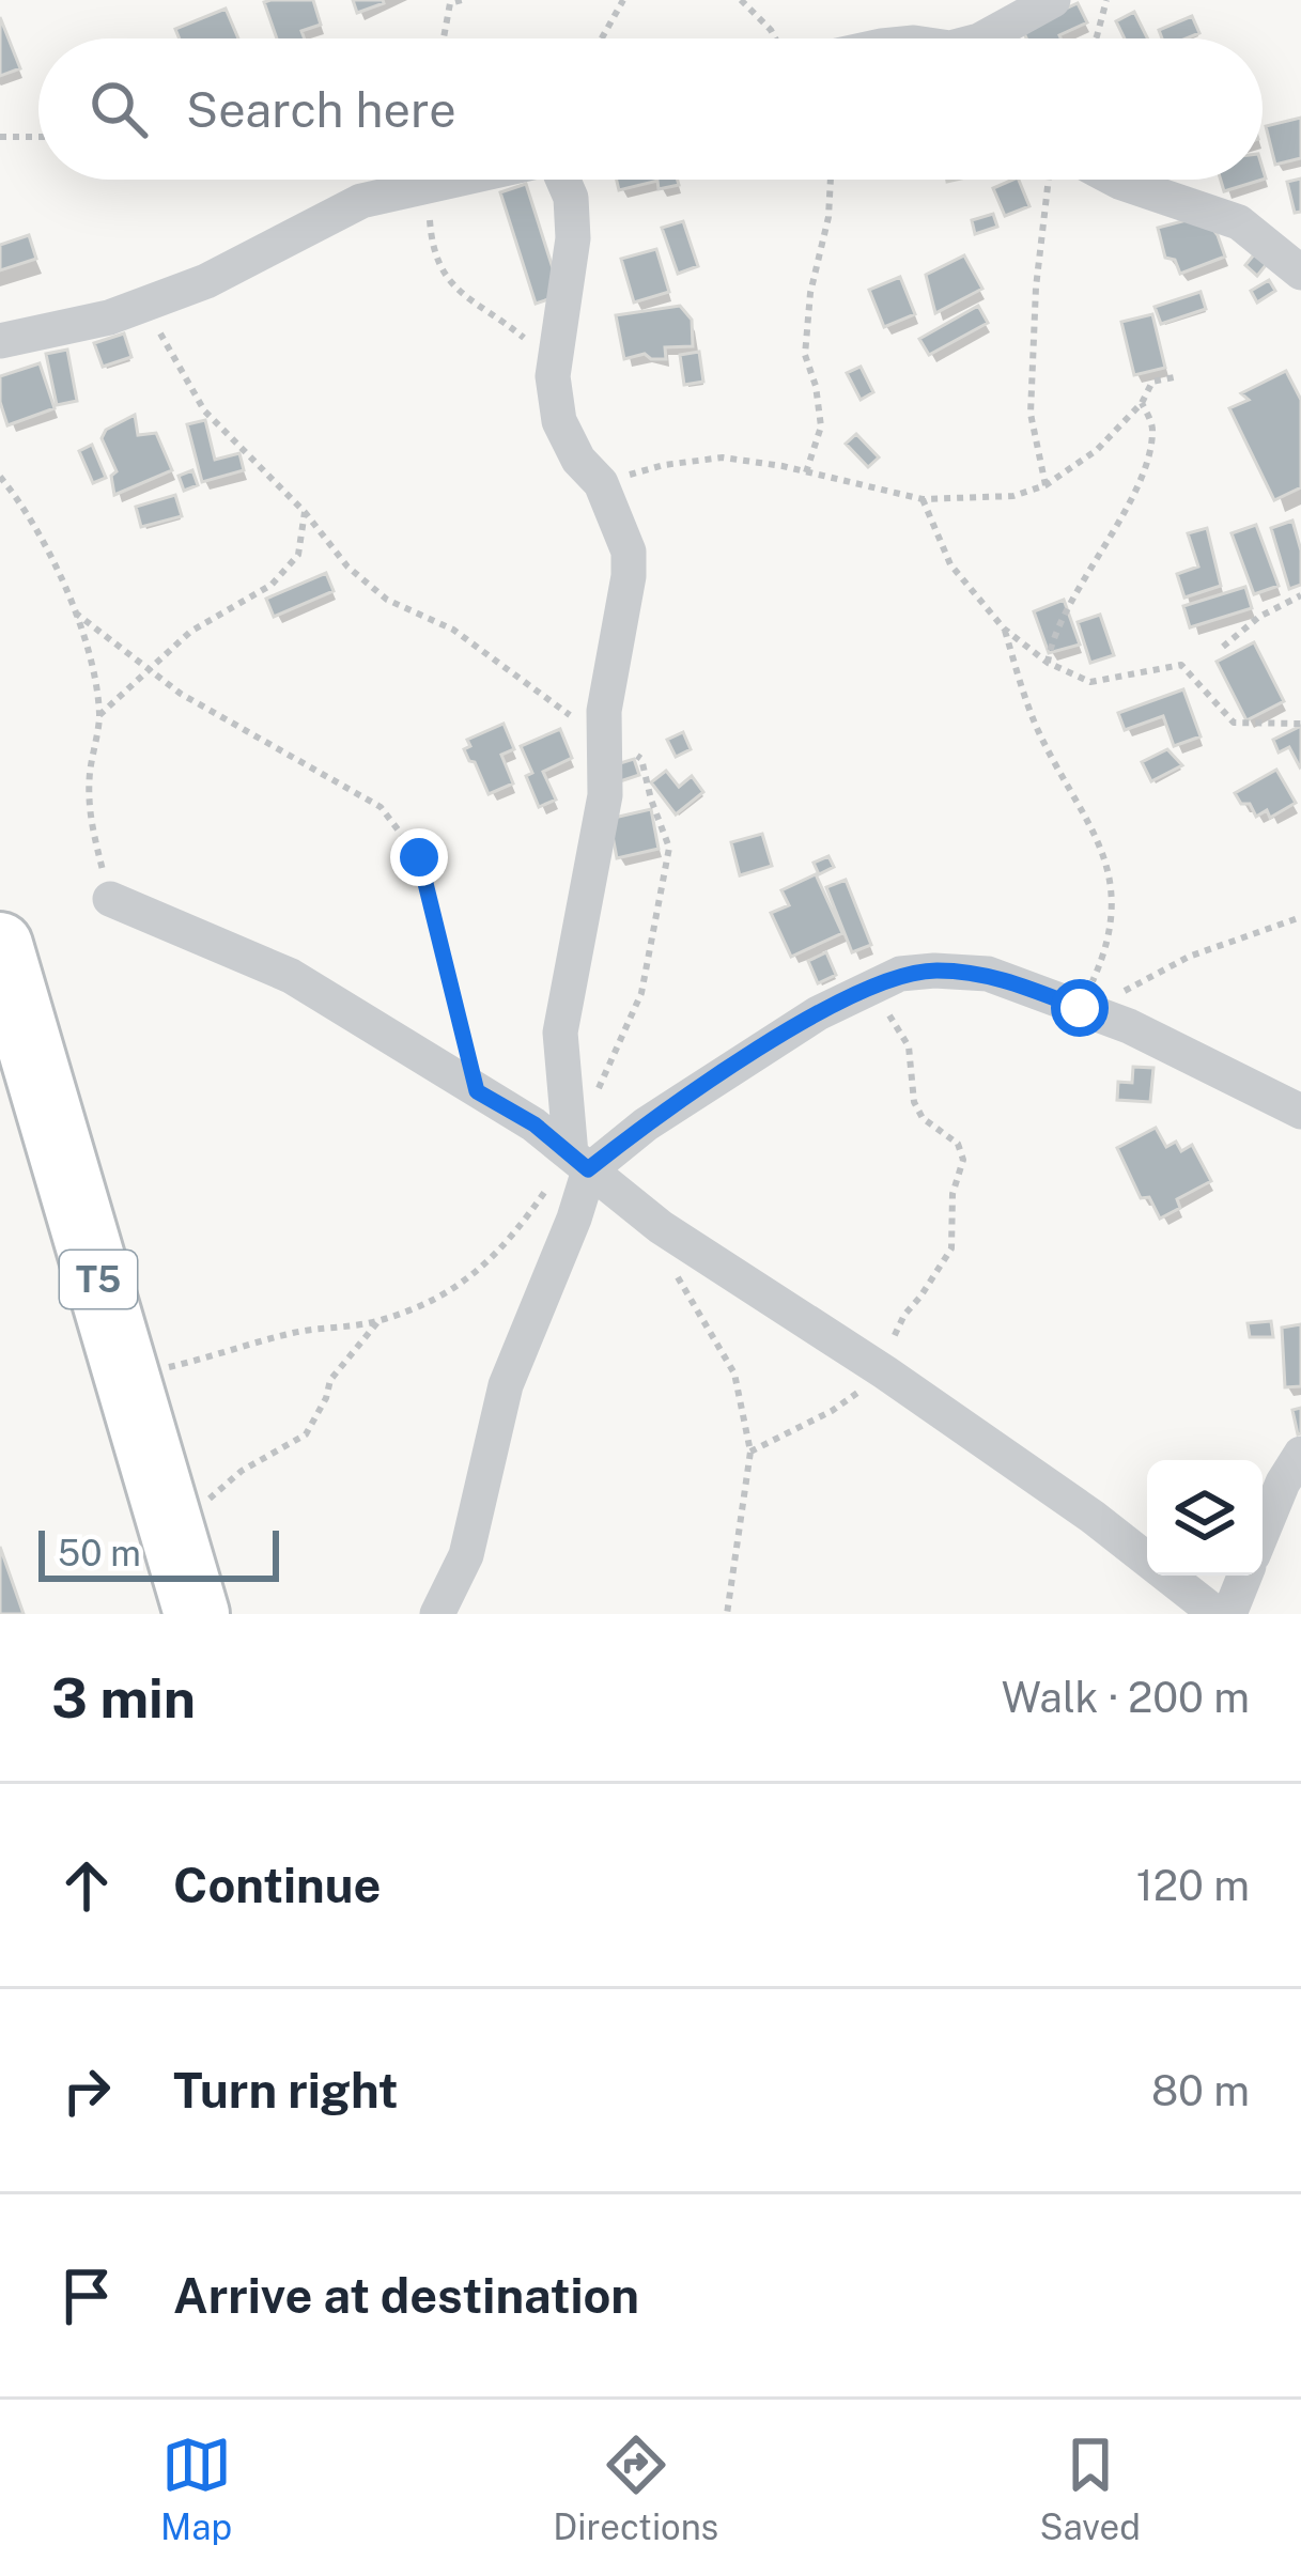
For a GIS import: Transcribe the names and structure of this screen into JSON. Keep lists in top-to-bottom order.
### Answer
{
  "streets": {
    "highway": ["T5"]
  },
  "scale_bar": "50 m",
  "page": {
    "search": "Search here",
    "scale": "50 m",
    "heading": ["3 min", "Walk · 200 m"],
    "list": [
      ["Continue", "120 m"],
      ["Turn right", "80 m"],
      "Arrive at destination"
    ],
    "nav": ["Map", "Directions", "Saved"]
  }
}
